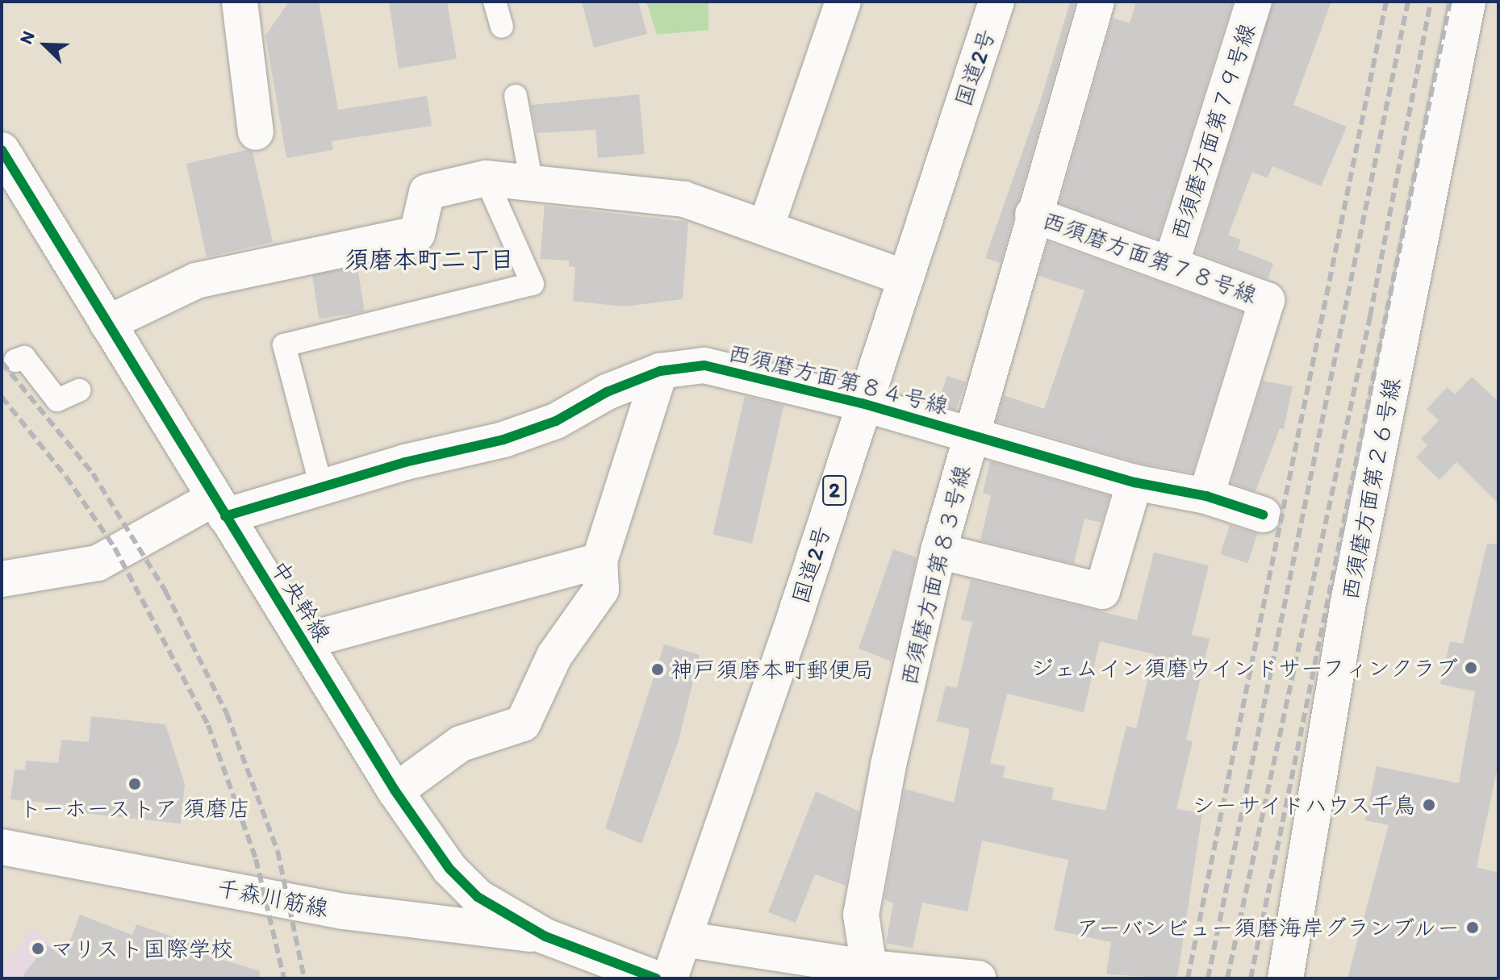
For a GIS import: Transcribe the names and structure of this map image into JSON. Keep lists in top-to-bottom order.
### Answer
{
  "streets": {
    "main road": [
      "国道2号",
      "西須磨方面第７９号線",
      "西須磨方面第７８号線",
      "西須磨方面第８４号線",
      "西須磨方面第２６号線",
      "2",
      "西須磨方面第８３号線",
      "中央幹線",
      "千森川筋線"
    ]
  },
  "crossings": [
    ["国道2号", "西須磨方面第８４号線"],
    ["西須磨方面第７９号線", "西須磨方面第７８号線"],
    ["西須磨方面第７８号線", "西須磨方面第８４号線"],
    ["西須磨方面第７８号線", "西須磨方面第８３号線"],
    ["西須磨方面第８４号線", "西須磨方面第８３号線"],
    ["西須磨方面第８４号線", "中央幹線"],
    ["中央幹線", "千森川筋線"]
  ],
  "districts": ["須磨本町二丁目"],
  "places": [
    "ジェムイン須磨ウインドサーフィンクラブ",
    "神戸須磨本町郵便局",
    "トーホーストア 須磨店",
    "シーサイドハウス千鳥",
    "アーバンビュー須磨海岸グランブルー",
    "マリスト国際学校"
  ],
  "north": "top left"
}
